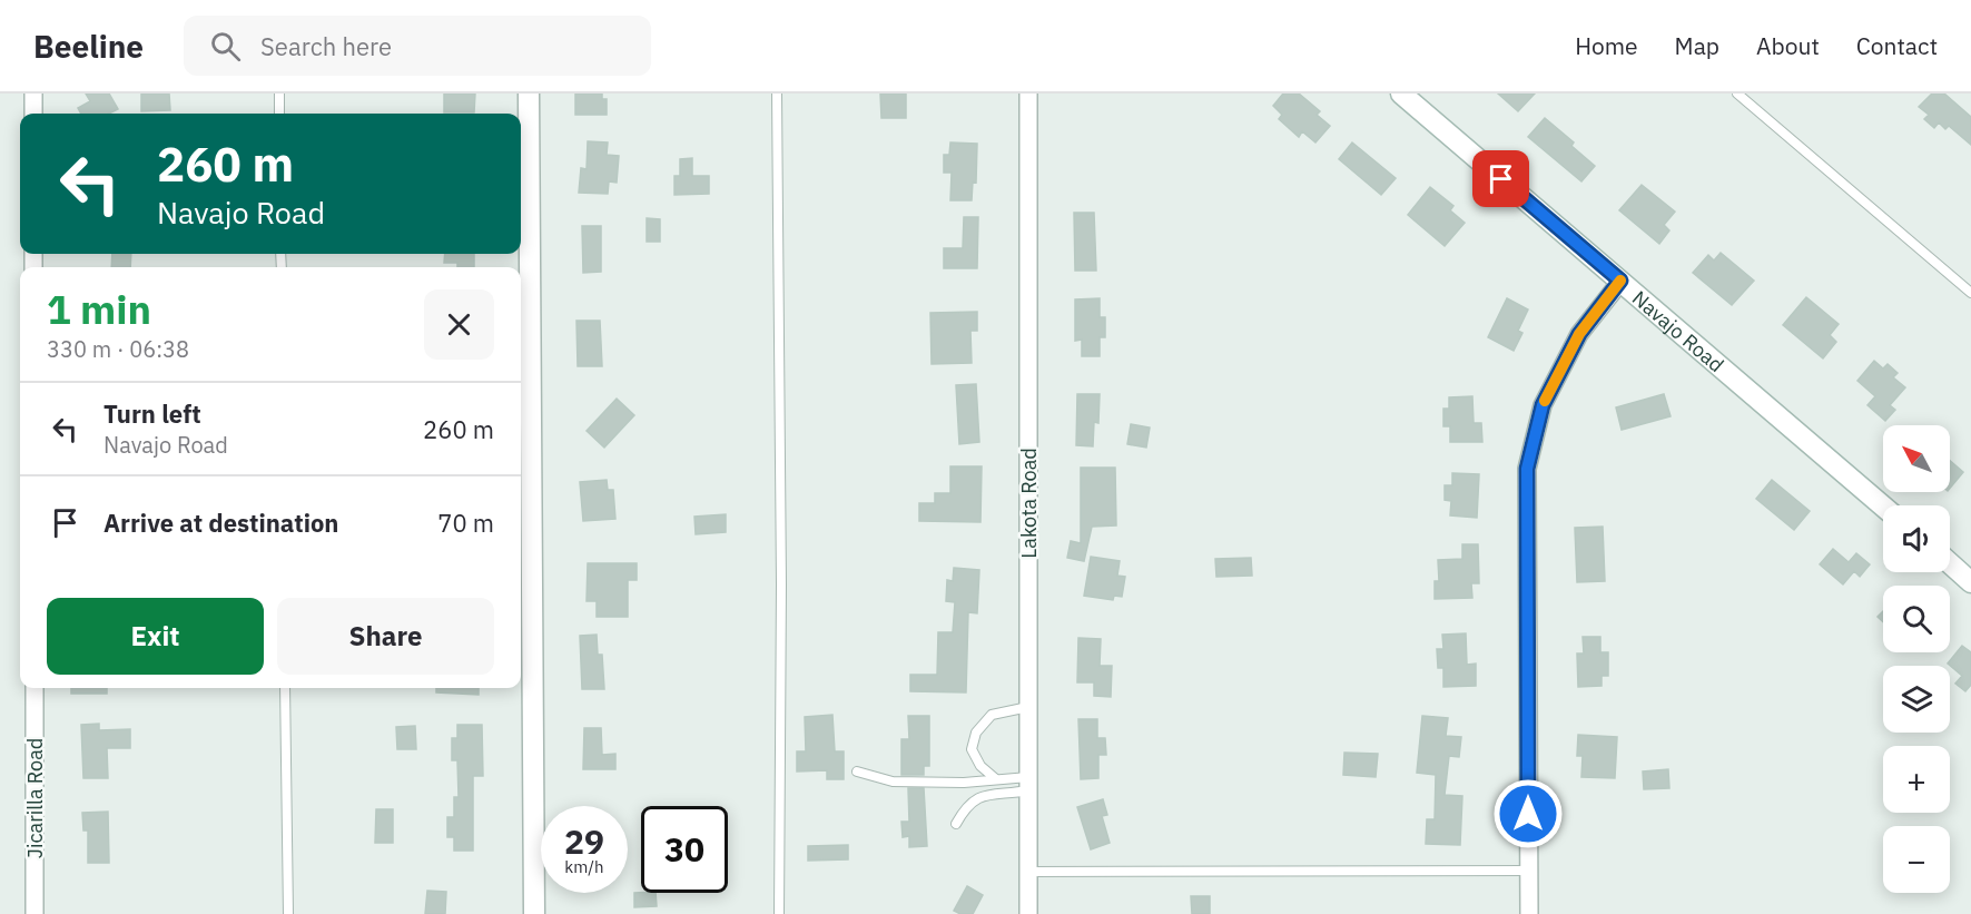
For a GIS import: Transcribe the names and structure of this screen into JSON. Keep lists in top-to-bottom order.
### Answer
{
  "streets": {
    "street": ["Navajo Road", "Lakota Road", "Jicarilla Road"]
  },
  "north": "top left",
  "page": {
    "header": "Beeline",
    "search": "Search here",
    "nav": [
      "Home",
      "Map",
      "About",
      "Contact"
    ],
    "turn": ["260 m", "Navajo Road"],
    "heading": ["1 min", "330 m · 06:38"],
    "list": [
      {
        "name": "Turn left",
        "note": "Navajo Road",
        "value": "260 m"
      },
      {
        "name": "Arrive at destination",
        "value": "70 m"
      }
    ],
    "map_buttons": ["+", "−"],
    "buttons": ["Exit", "Share"],
    "speed": "29 km/h",
    "limit": "30"
  }
}
